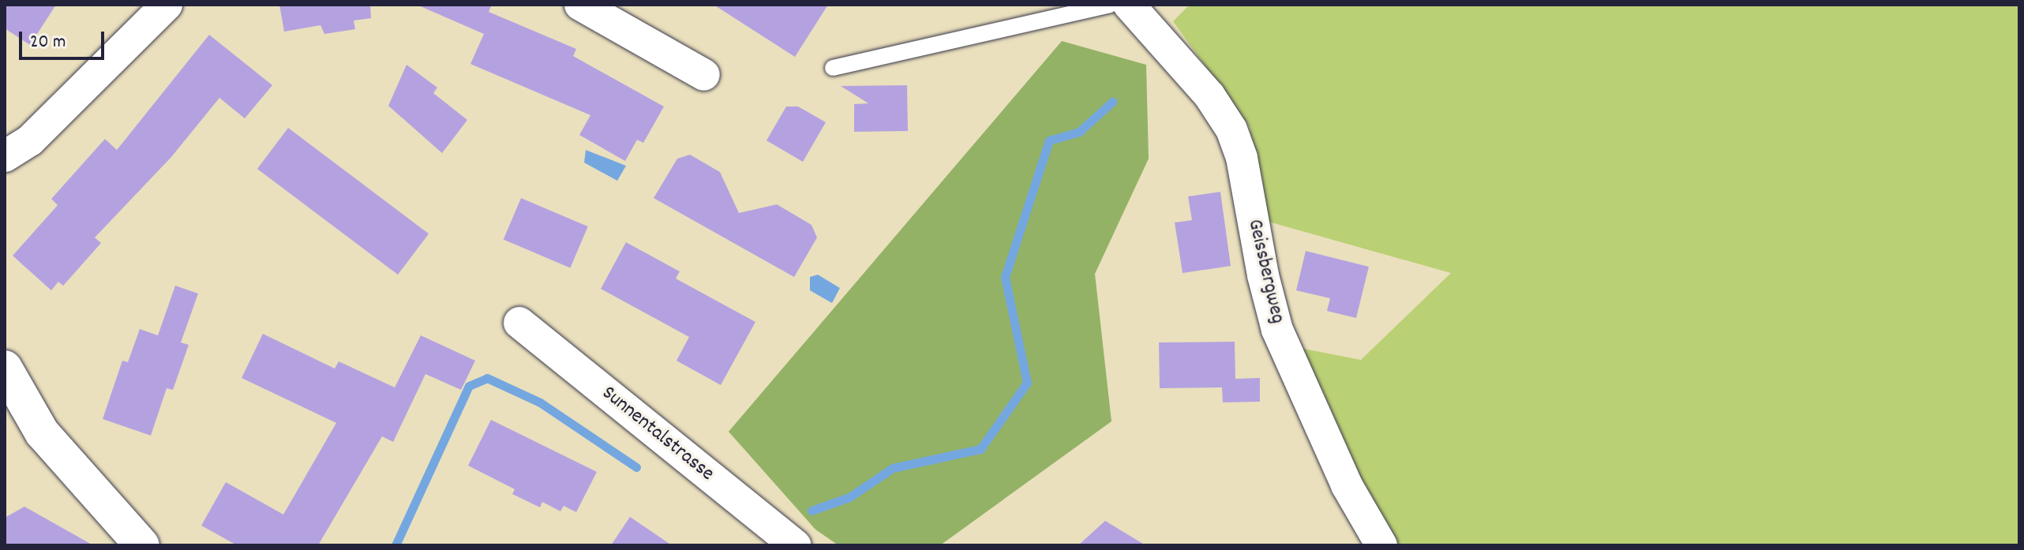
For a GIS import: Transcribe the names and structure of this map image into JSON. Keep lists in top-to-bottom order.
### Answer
{
  "streets": {
    "street": ["Geissbergweg", "Sunnentalstrasse"]
  },
  "scale_bar": "20 m"
}
